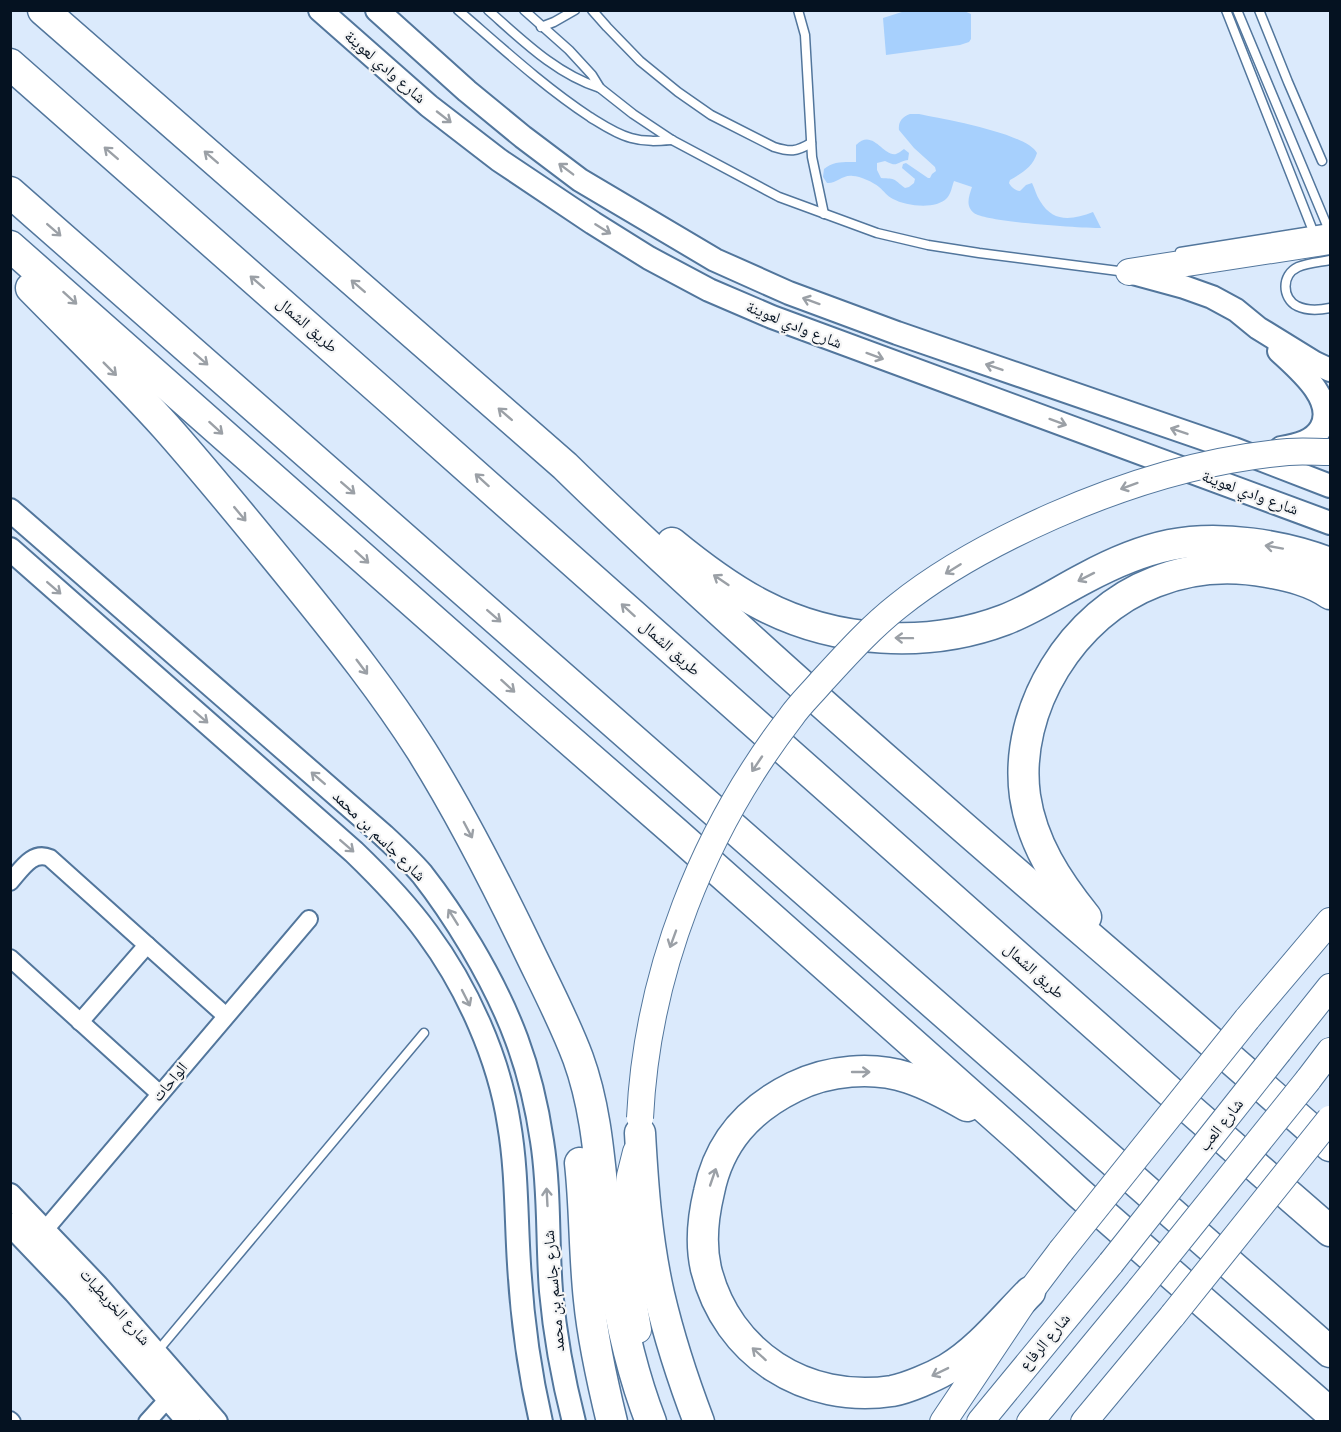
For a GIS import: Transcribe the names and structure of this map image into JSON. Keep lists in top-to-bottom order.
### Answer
{
  "streets": {
    "highway": ["طريق الشمال"],
    "main road": [
      "شارع وادي لعوينة",
      "شارع جاسم بن محمد",
      "شارع العب",
      "شارع الخريطيات",
      "شارع الرفاع"
    ],
    "street": ["الواحات"]
  },
  "crossings": [
    ["الواحات", "شارع الخريطيات"],
    ["شارع العب", "شارع الرفاع"]
  ]
}
